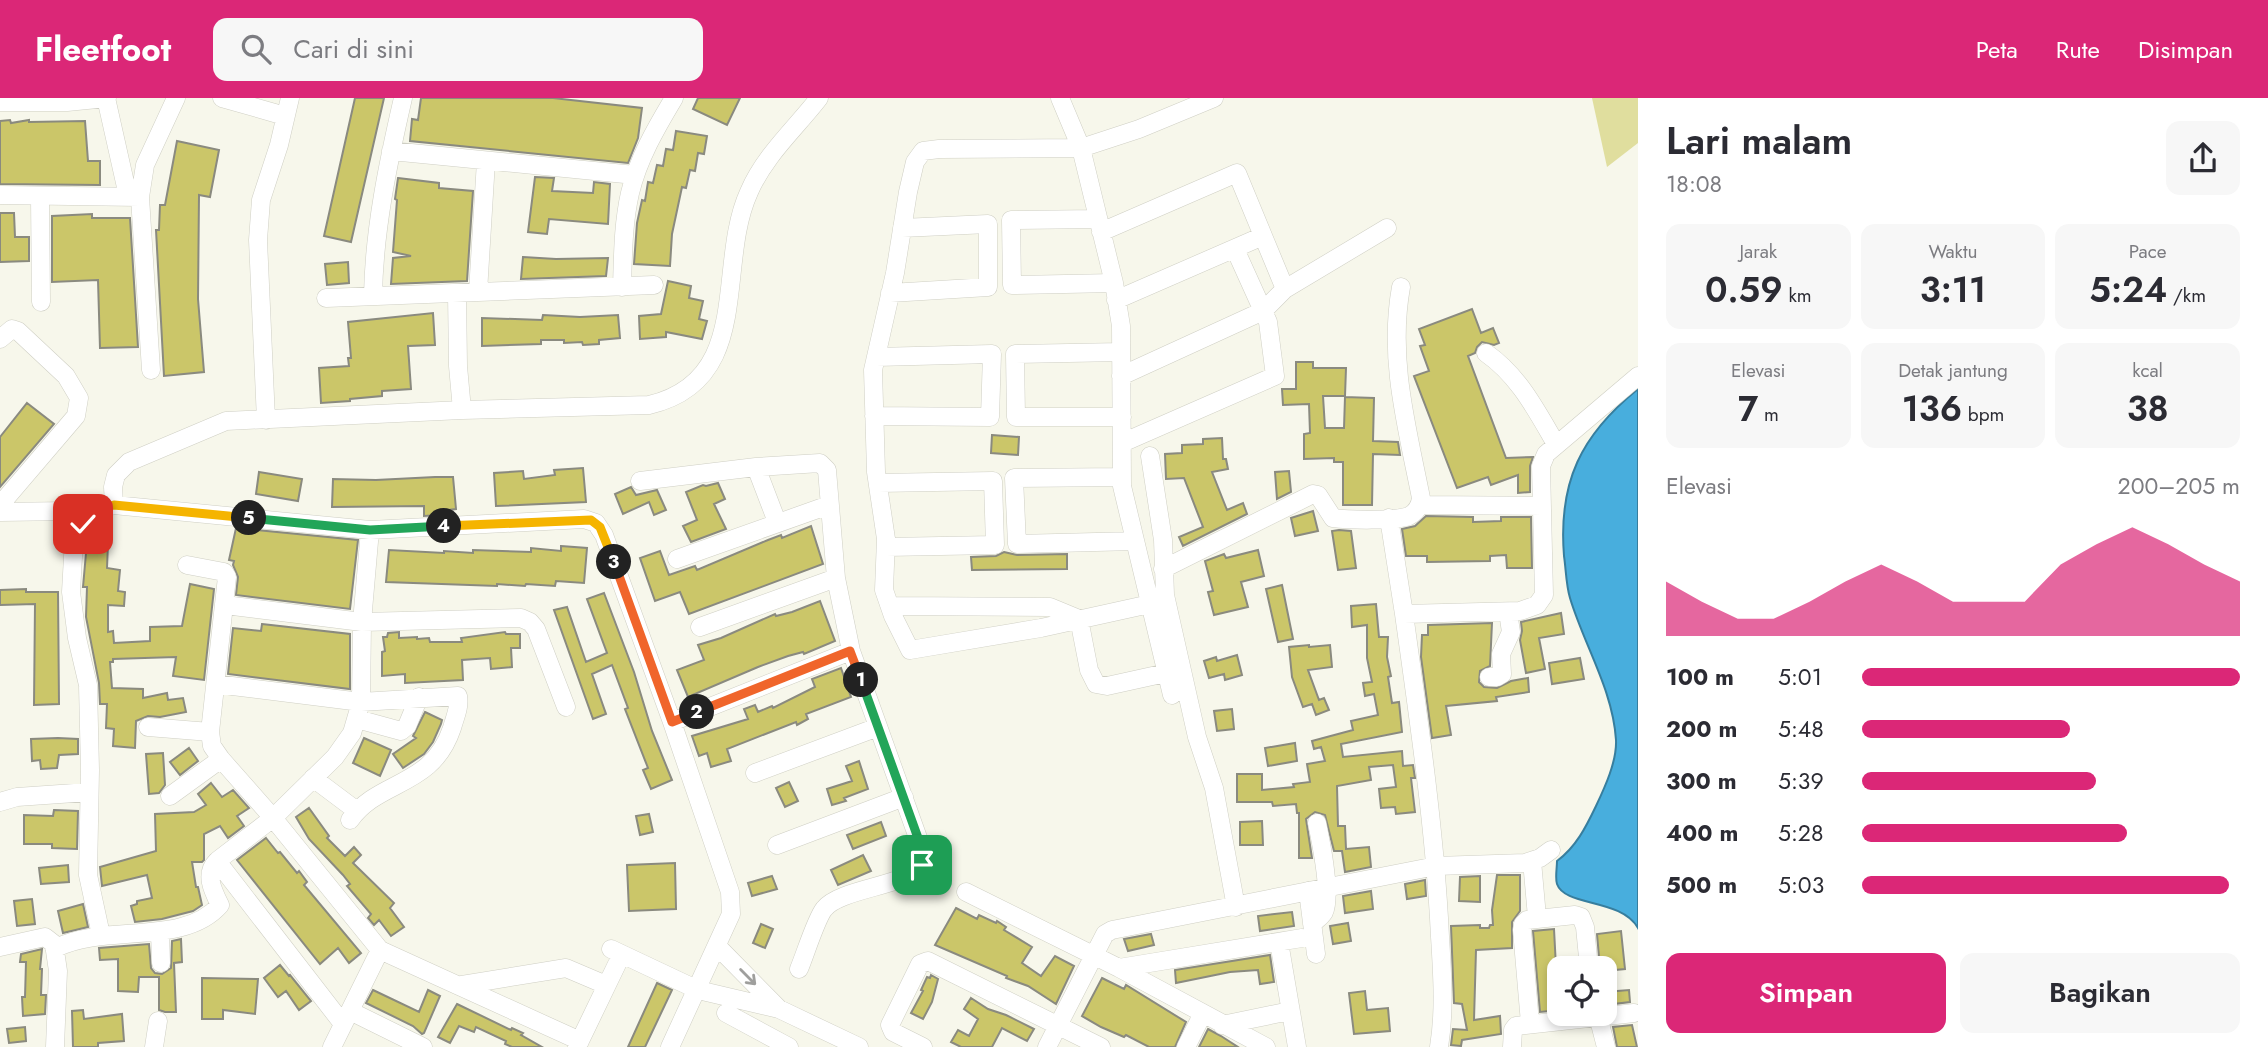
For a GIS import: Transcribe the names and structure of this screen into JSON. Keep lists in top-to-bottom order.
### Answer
{
  "page": {
    "header": "Fleetfoot",
    "search": "Cari di sini",
    "nav": ["Peta", "Rute", "Disimpan"],
    "heading": ["Lari malam", "18:08"],
    "stats": [
      ["Jarak", "0.59 km"],
      ["Waktu", "3:11"],
      ["Pace", "5:24 /km"],
      ["Elevasi", "7 m"],
      ["Detak jantung", "136 bpm"],
      ["kcal", "38"]
    ],
    "chart": ["Elevasi", "200–205 m"],
    "pins": [
      "5",
      "4",
      "3",
      "1",
      "2"
    ],
    "list": [
      {
        "name": "100 m",
        "note": "5:01"
      },
      {
        "name": "200 m",
        "note": "5:48"
      },
      {
        "name": "300 m",
        "note": "5:39"
      },
      {
        "name": "400 m",
        "note": "5:28"
      },
      {
        "name": "500 m",
        "note": "5:03"
      }
    ],
    "buttons": ["Simpan", "Bagikan"]
  }
}
